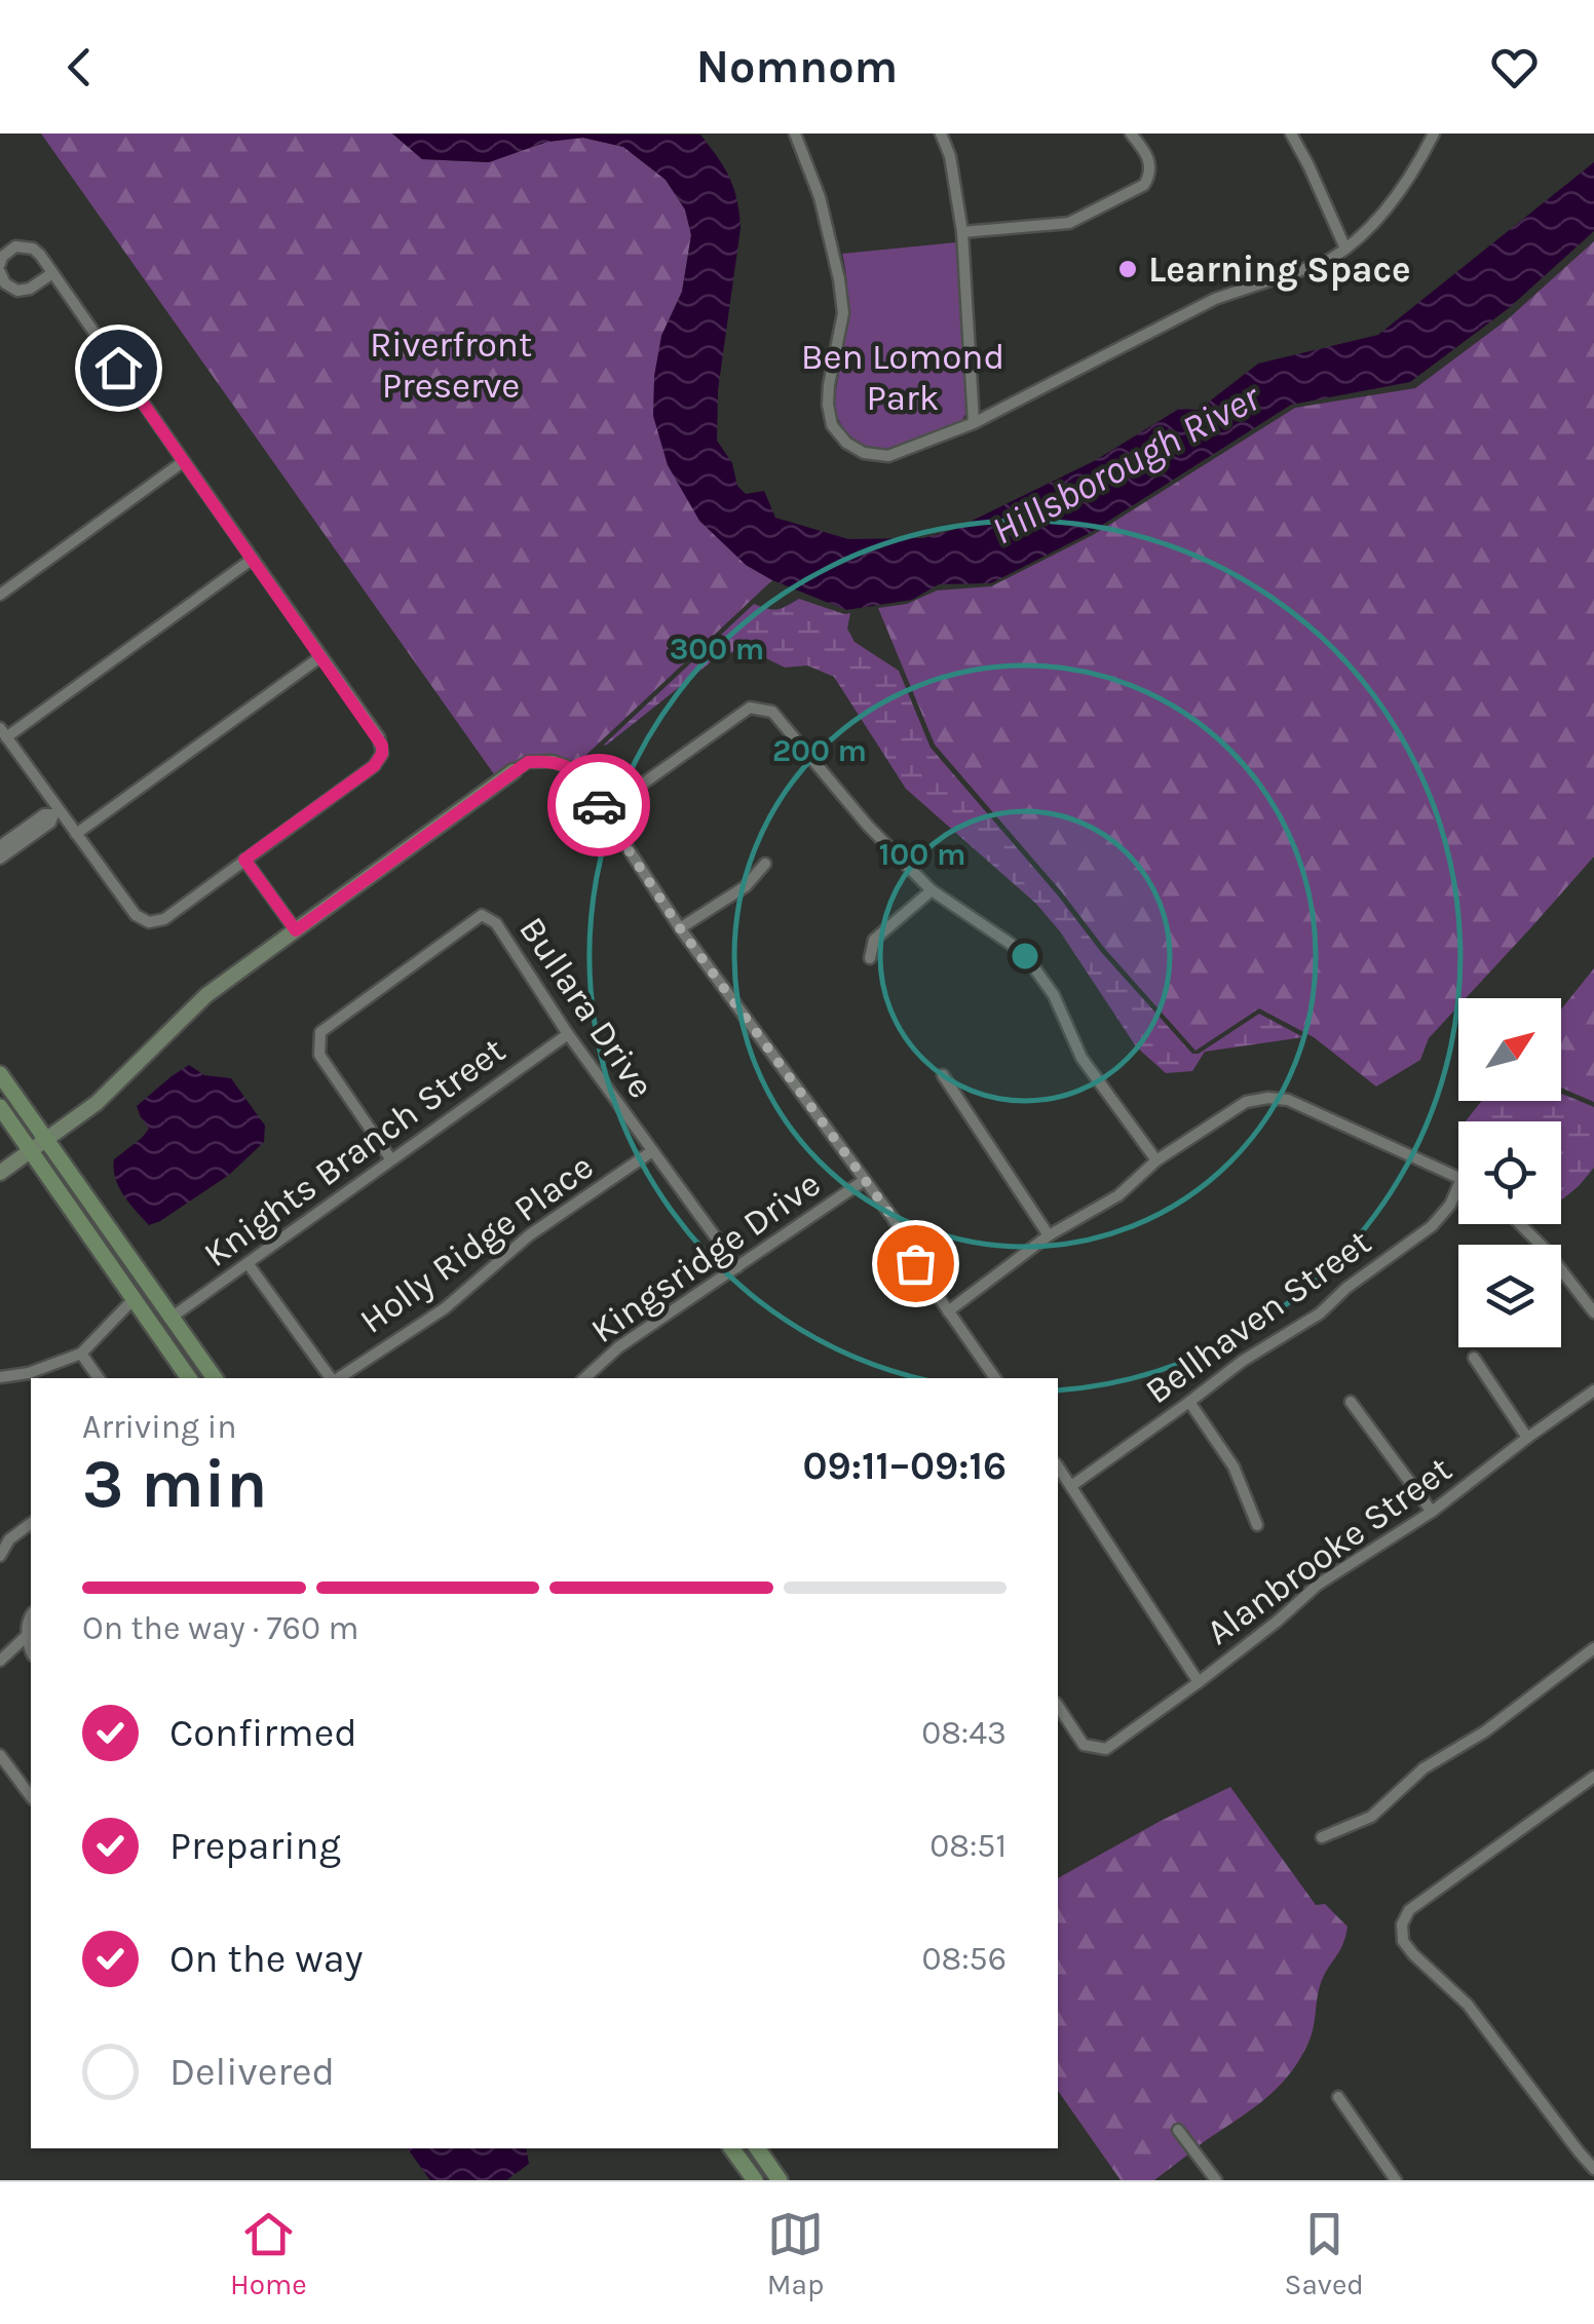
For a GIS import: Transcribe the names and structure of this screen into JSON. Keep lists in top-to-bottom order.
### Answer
{
  "streets": {
    "street": [
      "Bullara Drive",
      "Knights Branch Street",
      "Holly Ridge Place",
      "Kingsridge Drive",
      "Bellhaven Street",
      "Alanbrooke Street"
    ]
  },
  "crossings": [
    ["Bullara Drive", "Knights Branch Street"],
    ["Bullara Drive", "Holly Ridge Place"],
    ["Bullara Drive", "Kingsridge Drive"]
  ],
  "water": ["Hillsborough River"],
  "parks": ["Riverfront Preserve", "Ben Lomond Park"],
  "places": ["Learning Space"],
  "north": "top right",
  "page": {
    "header": "Nomnom",
    "heading": ["3 min", "Arriving in", "09:11–09:16"],
    "bar": "On the way · 760 m",
    "list": [
      ["Confirmed", "08:43"],
      ["Preparing", "08:51"],
      ["On the way", "08:56"],
      "Delivered"
    ],
    "tabs": ["Home", "Map", "Saved"]
  },
  "rings": ["300 m", "200 m", "100 m"]
}
